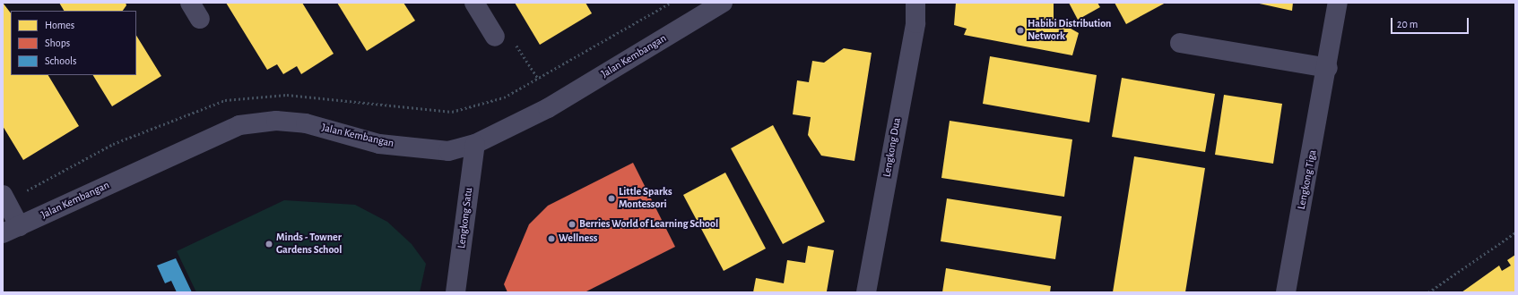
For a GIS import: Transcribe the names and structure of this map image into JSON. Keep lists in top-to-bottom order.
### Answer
{
  "streets": {
    "street": [
      "Jalan Kembangan",
      "Lengkong Dua",
      "Lengkong Tiga",
      "Lengkong Satu"
    ]
  },
  "crossings": [
    ["Jalan Kembangan", "Lengkong Satu"]
  ],
  "places": [
    "Habibi Distribution Network",
    "Little Sparks Montessori",
    "Berries World of Learning School",
    "Wellness",
    "Minds - Towner Gardens School"
  ],
  "legend": ["Homes", "Shops", "Schools"],
  "scale_bar": "20 m"
}
